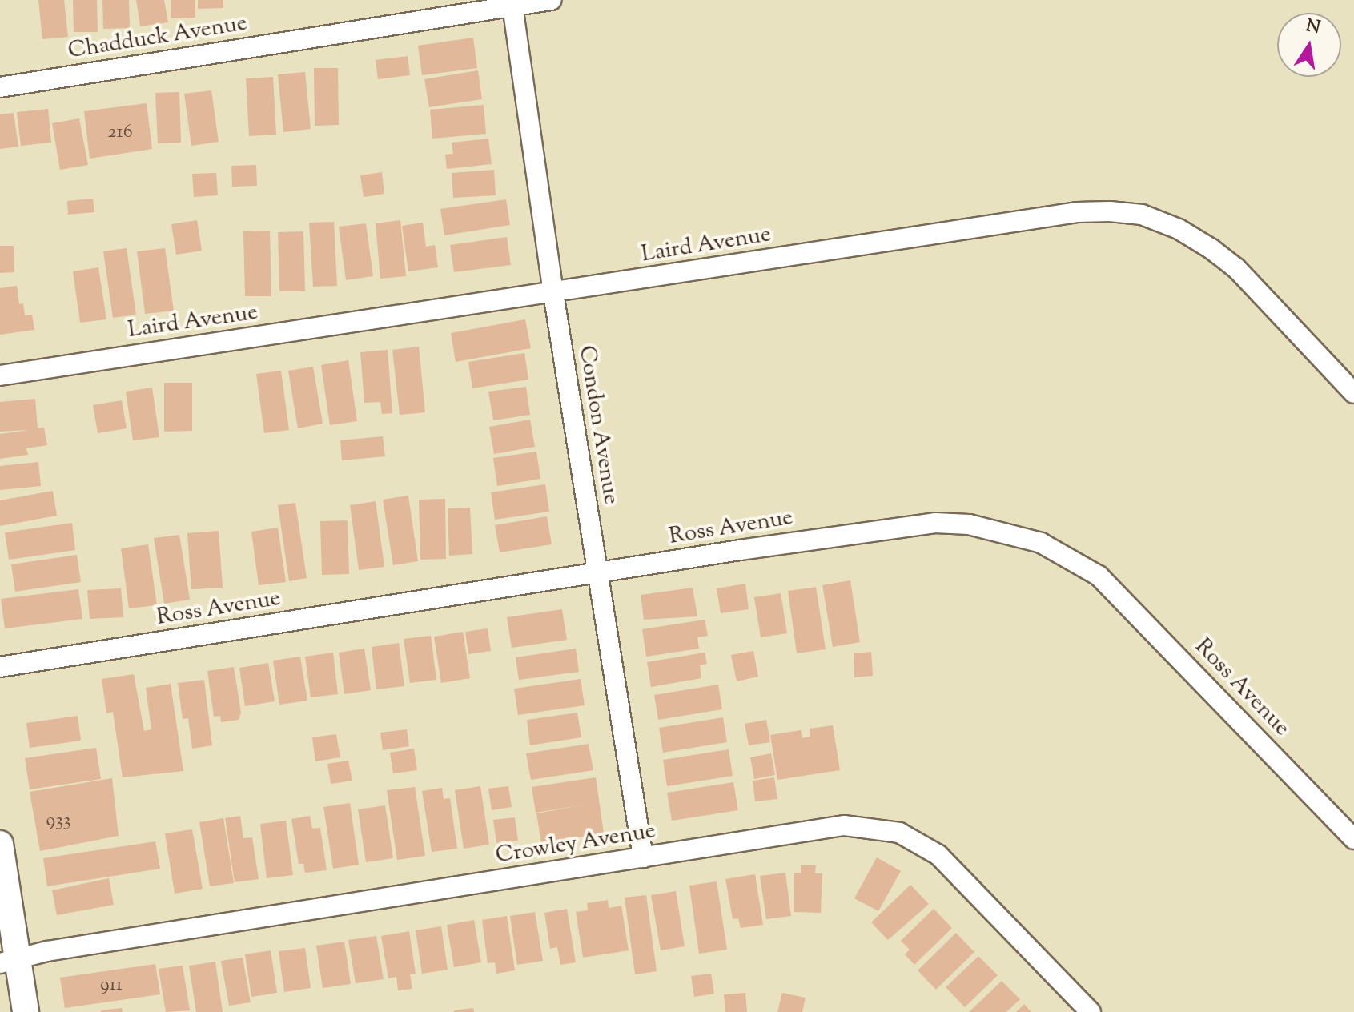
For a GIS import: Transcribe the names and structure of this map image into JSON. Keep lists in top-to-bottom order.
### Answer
{
  "streets": {
    "street": [
      "Chadduck Avenue",
      "Laird Avenue",
      "Condon Avenue",
      "Ross Avenue",
      "Crowley Avenue"
    ]
  },
  "crossings": [
    ["Chadduck Avenue", "Condon Avenue"],
    ["Laird Avenue", "Condon Avenue"],
    ["Condon Avenue", "Ross Avenue"],
    ["Condon Avenue", "Crowley Avenue"]
  ],
  "house_numbers": ["216", "933", "911"],
  "north": "top"
}
